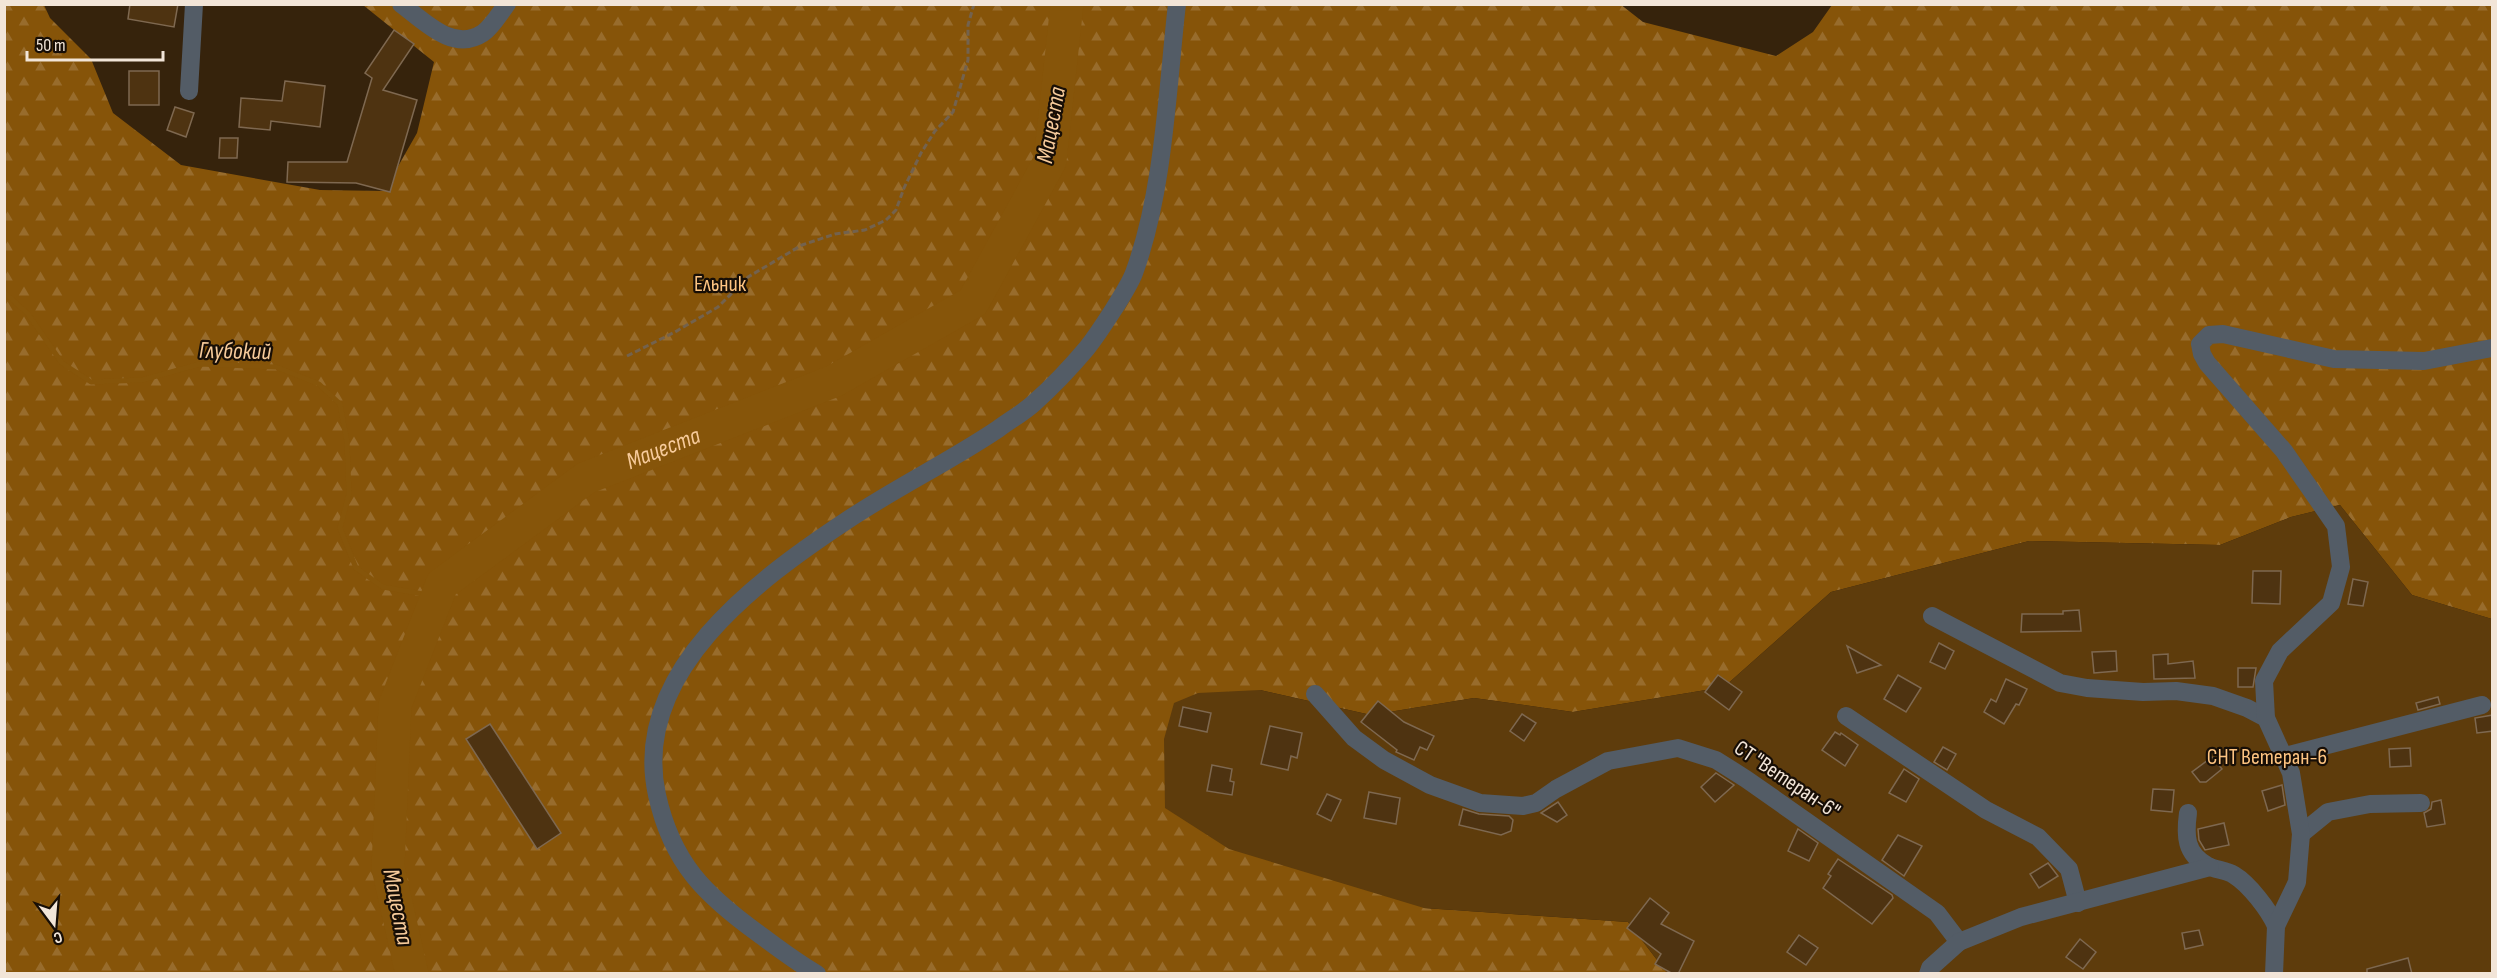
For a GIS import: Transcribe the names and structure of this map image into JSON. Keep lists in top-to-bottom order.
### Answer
{
  "streets": {
    "street": ["СТ \"Ветеран-6\""]
  },
  "water": ["Мацеста", "Глубокий"],
  "parks": ["Ельник", "СНТ Ветеран-6"],
  "scale_bar": "50 m",
  "north": "bottom"
}
